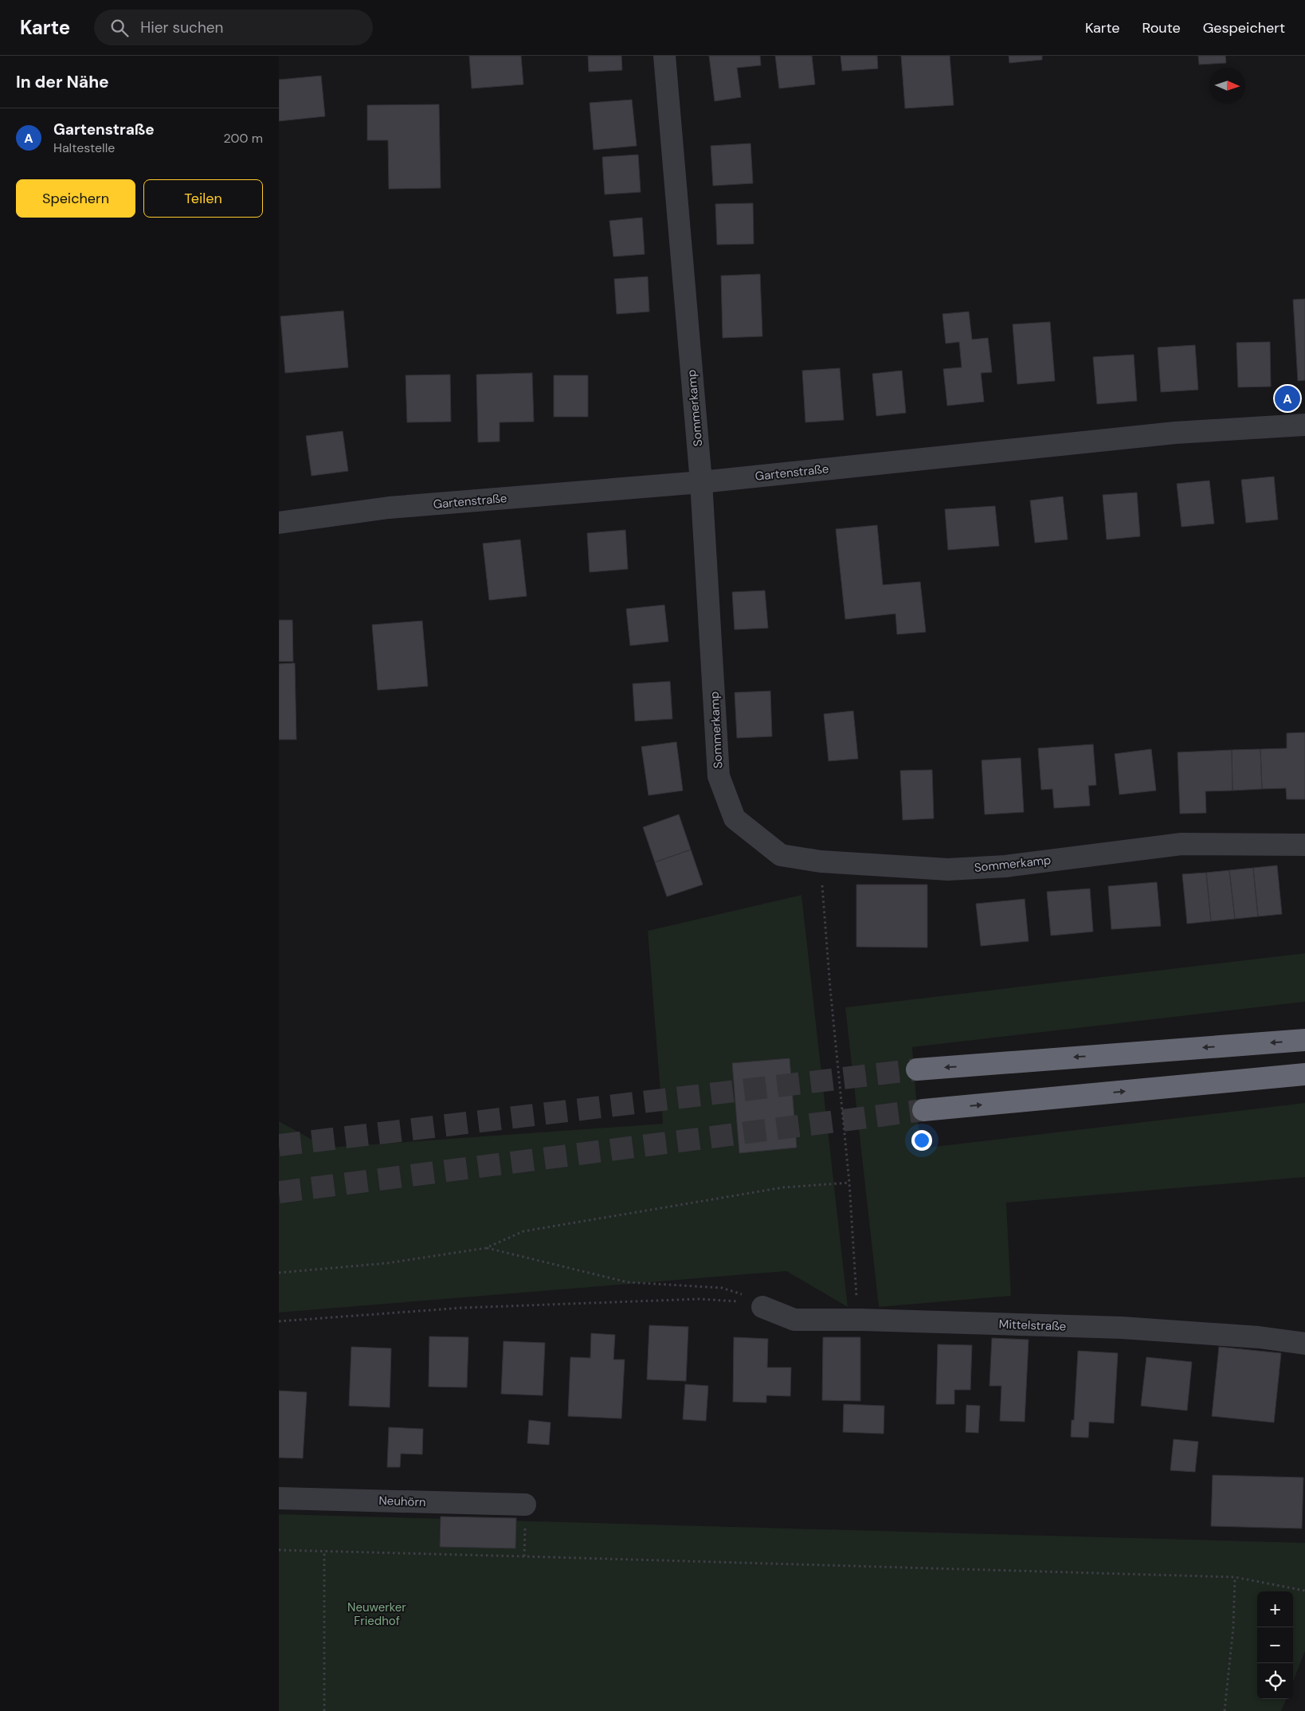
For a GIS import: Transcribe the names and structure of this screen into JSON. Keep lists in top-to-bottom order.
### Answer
{
  "streets": {
    "street": [
      "Sommerkamp",
      "Gartenstraße",
      "Mittelstraße",
      "Neuhörn"
    ]
  },
  "crossings": [
    ["Sommerkamp", "Gartenstraße"]
  ],
  "parks": ["Neuwerker Friedhof"],
  "north": "right",
  "page": {
    "header": "Karte",
    "search": "Hier suchen",
    "nav": ["Karte", "Route", "Gespeichert"],
    "heading": "In der Nähe",
    "list": [
      {
        "mark": "A",
        "name": "Gartenstraße",
        "note": "Haltestelle",
        "value": "200 m"
      }
    ],
    "buttons": ["Speichern", "Teilen"],
    "pins": "A",
    "map_buttons": ["+", "−"]
  }
}
